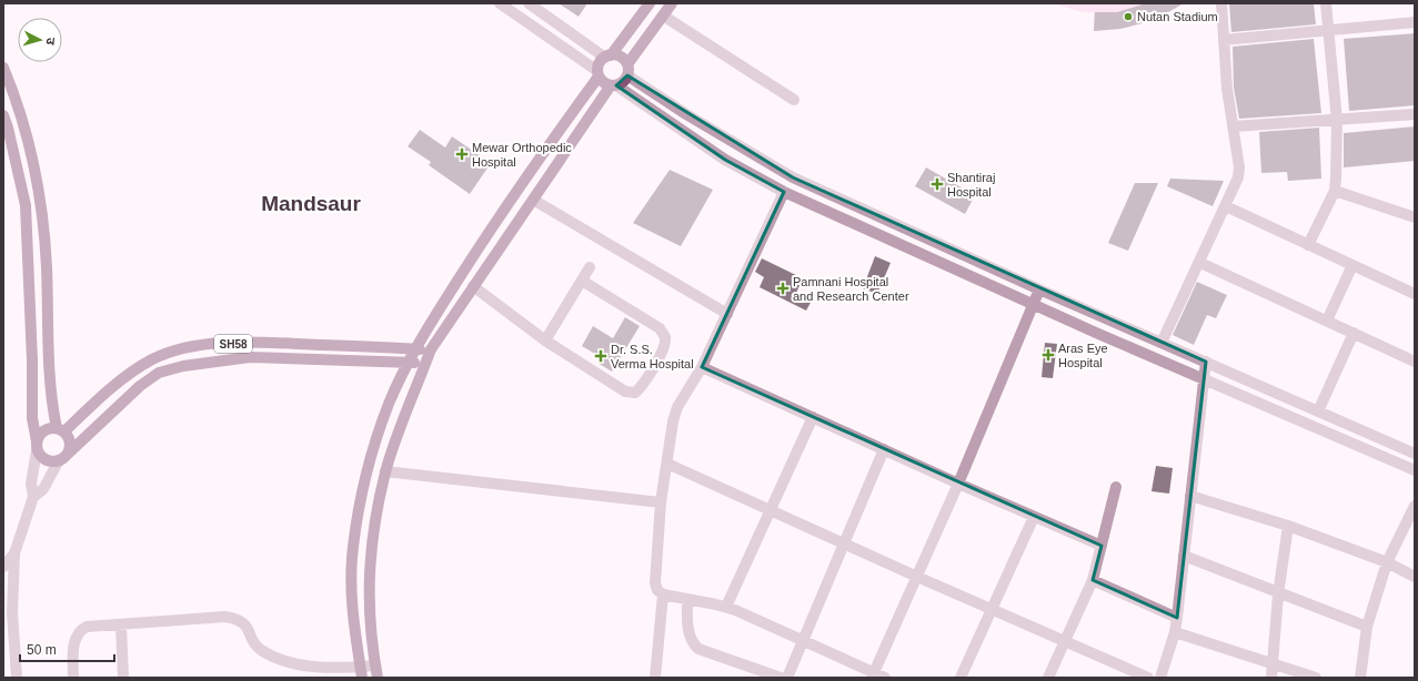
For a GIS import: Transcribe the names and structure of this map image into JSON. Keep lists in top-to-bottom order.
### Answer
{
  "streets": {
    "main road": ["SH58"]
  },
  "districts": ["Mandsaur"],
  "places": {
    "other": ["Nutan Stadium"],
    "health": [
      "Mewar Orthopedic Hospital",
      "Shantiraj Hospital",
      "Pamnani Hospital and Research Center",
      "Aras Eye Hospital",
      "Dr. S.S. Verma Hospital"
    ]
  },
  "scale_bar": "50 m",
  "north": "right"
}
